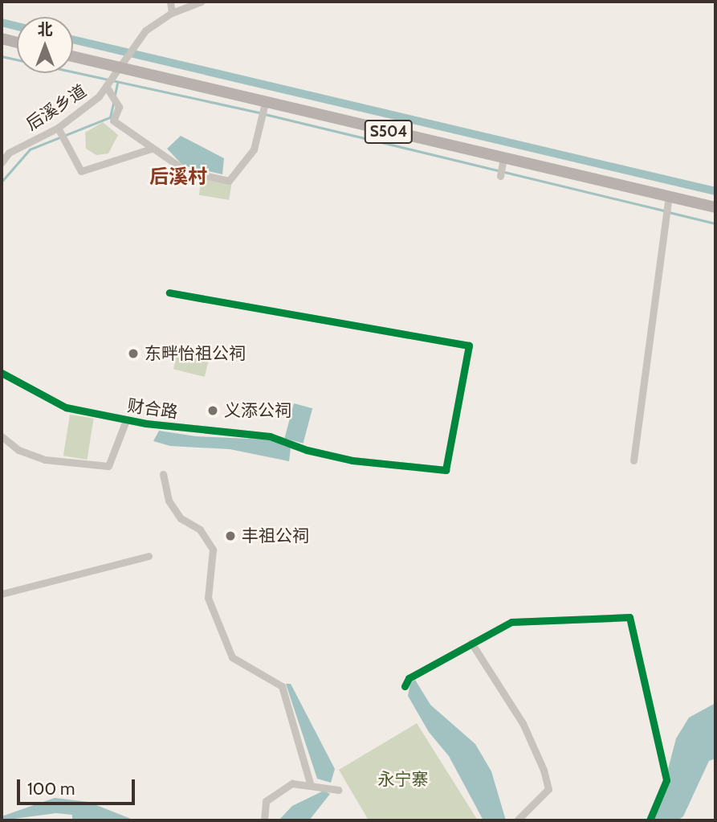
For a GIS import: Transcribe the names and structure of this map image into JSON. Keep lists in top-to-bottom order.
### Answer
{
  "streets": {
    "main road": ["S504"],
    "street": ["后溪乡道", "财合路"]
  },
  "crossings": [
    ["后溪乡道", "S504"]
  ],
  "districts": ["后溪村"],
  "parks": ["永宁寨"],
  "places": ["东畔怡祖公祠", "义添公祠", "丰祖公祠"],
  "scale_bar": "100 m",
  "north": "top"
}
